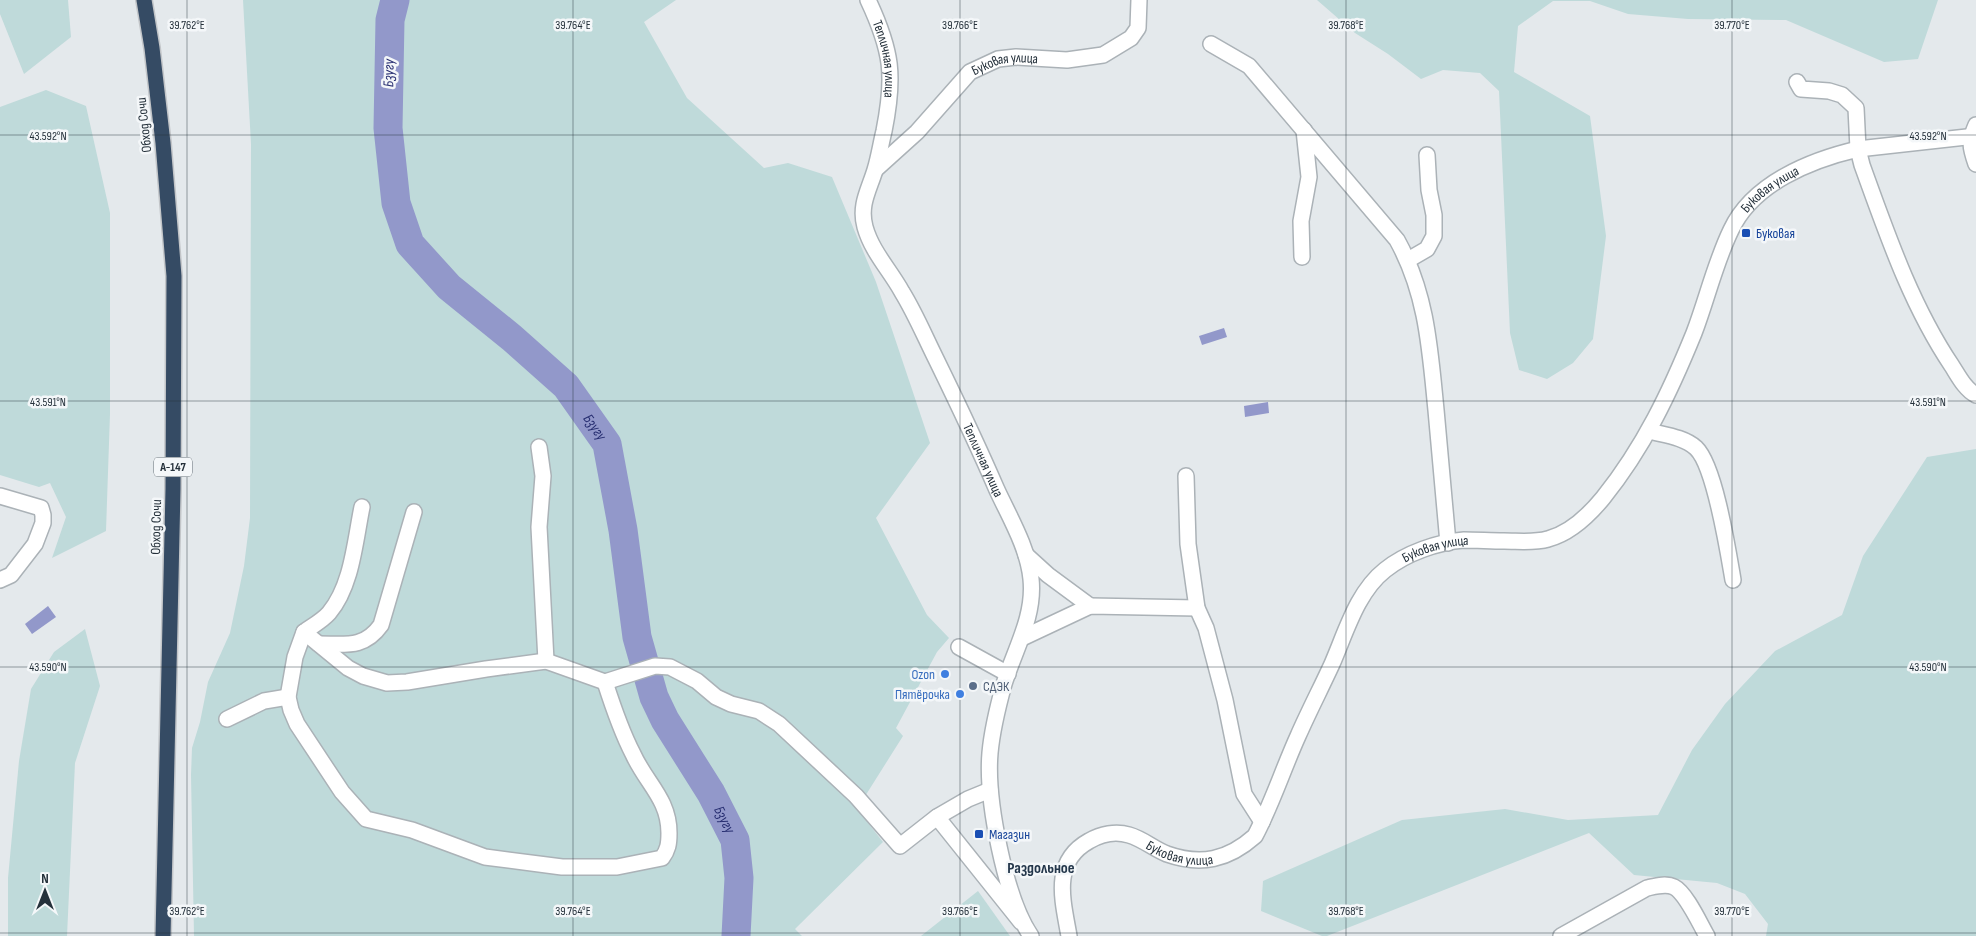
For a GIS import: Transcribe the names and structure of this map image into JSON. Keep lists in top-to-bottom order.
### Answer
{
  "streets": {
    "highway": ["Обход Сочи", "А-147"],
    "street": ["Тепличная улица", "Буковая улица"]
  },
  "crossings": [
    ["Тепличная улица", "Буковая улица"]
  ],
  "districts": ["Раздольное"],
  "water": ["Бзугу"],
  "places": {
    "transit": ["Буковая", "Магазин"],
    "other": ["Ozon", "СДЭК", "Пятёрочка"]
  },
  "north": "top",
  "coordinates": [
    "39.762°E",
    "39.764°E",
    "39.766°E",
    "39.768°E",
    "39.770°E",
    "43.592°N",
    "43.591°N",
    "43.590°N"
  ]
}
